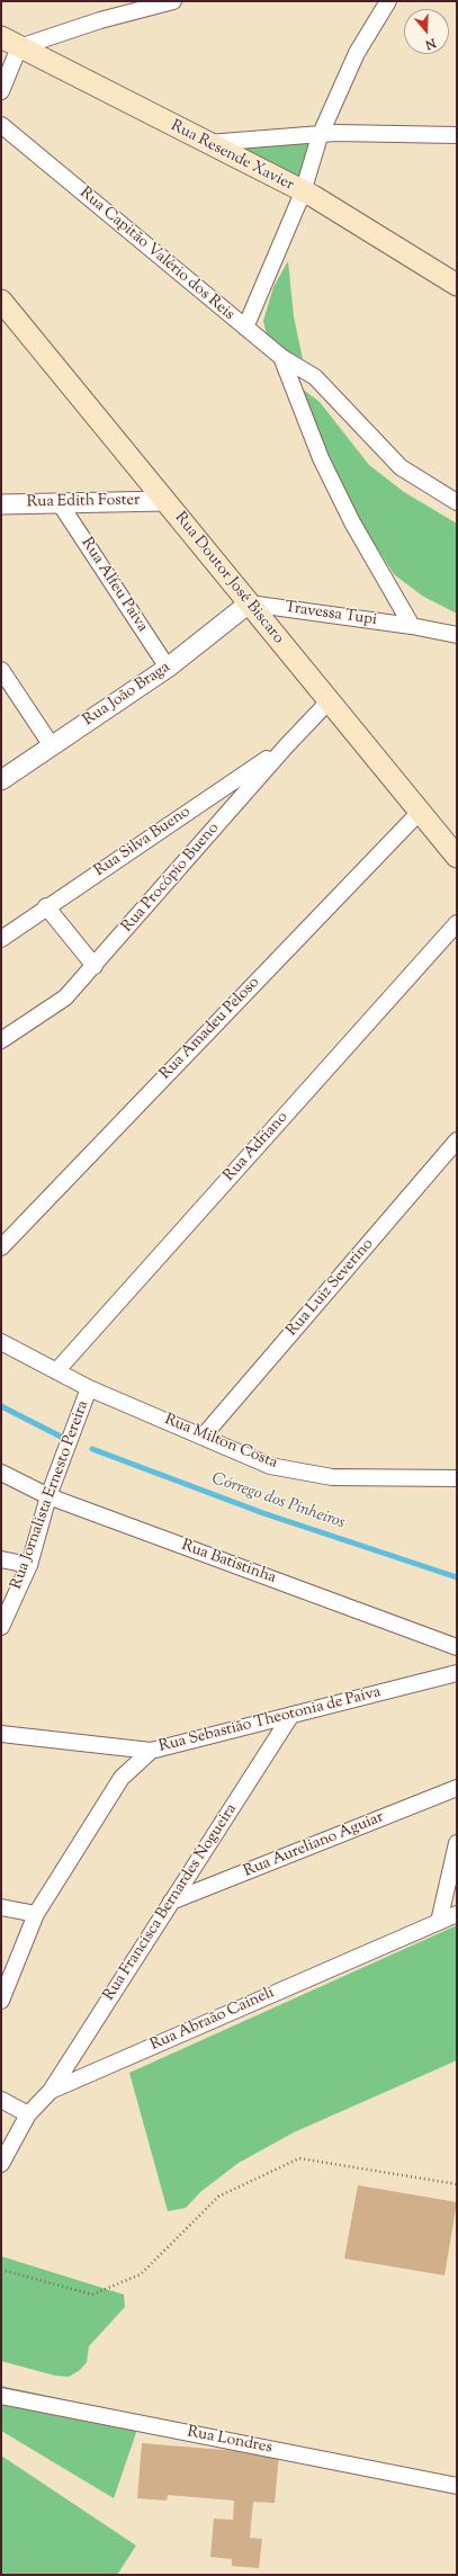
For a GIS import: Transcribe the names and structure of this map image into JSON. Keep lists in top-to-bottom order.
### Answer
{
  "streets": {
    "main road": ["Rua Resende Xavier", "Rua Doutor José Biscaro"],
    "street": [
      "Rua Capitão Valério dos Reis",
      "Rua Edith Foster",
      "Rua Alfeu Paiva",
      "Travessa Tupi",
      "Rua João Braga",
      "Rua Silva Bueno",
      "Rua Procópio Bueno",
      "Rua Amadeu Peloso",
      "Rua Adriano",
      "Rua Luiz Severino",
      "Rua Milton Costa",
      "Rua Jornalista Ernesto Pereira",
      "Rua Batistinha",
      "Rua Sebastião Theotonia de Paiva",
      "Rua Aureliano Aguiar",
      "Rua Francisca Bernardes Nogueira",
      "Rua Abraão Caineli",
      "Rua Londres"
    ]
  },
  "crossings": [
    ["Rua Edith Foster", "Rua Doutor José Biscaro"],
    ["Rua Edith Foster", "Rua Alfeu Paiva"],
    ["Rua Doutor José Biscaro", "Travessa Tupi"],
    ["Rua Doutor José Biscaro", "Rua João Braga"],
    ["Rua Doutor José Biscaro", "Rua Procópio Bueno"],
    ["Rua Doutor José Biscaro", "Rua Amadeu Peloso"],
    ["Rua Alfeu Paiva", "Rua João Braga"],
    ["Travessa Tupi", "Rua João Braga"],
    ["Rua Silva Bueno", "Rua Procópio Bueno"],
    ["Rua Adriano", "Rua Milton Costa"],
    ["Rua Luiz Severino", "Rua Milton Costa"],
    ["Rua Milton Costa", "Rua Jornalista Ernesto Pereira"],
    ["Rua Jornalista Ernesto Pereira", "Rua Batistinha"],
    ["Rua Sebastião Theotonia de Paiva", "Rua Francisca Bernardes Nogueira"],
    ["Rua Aureliano Aguiar", "Rua Francisca Bernardes Nogueira"],
    ["Rua Francisca Bernardes Nogueira", "Rua Abraão Caineli"]
  ],
  "water": ["Córrego dos Pinheiros"],
  "north": "bottom"
}
